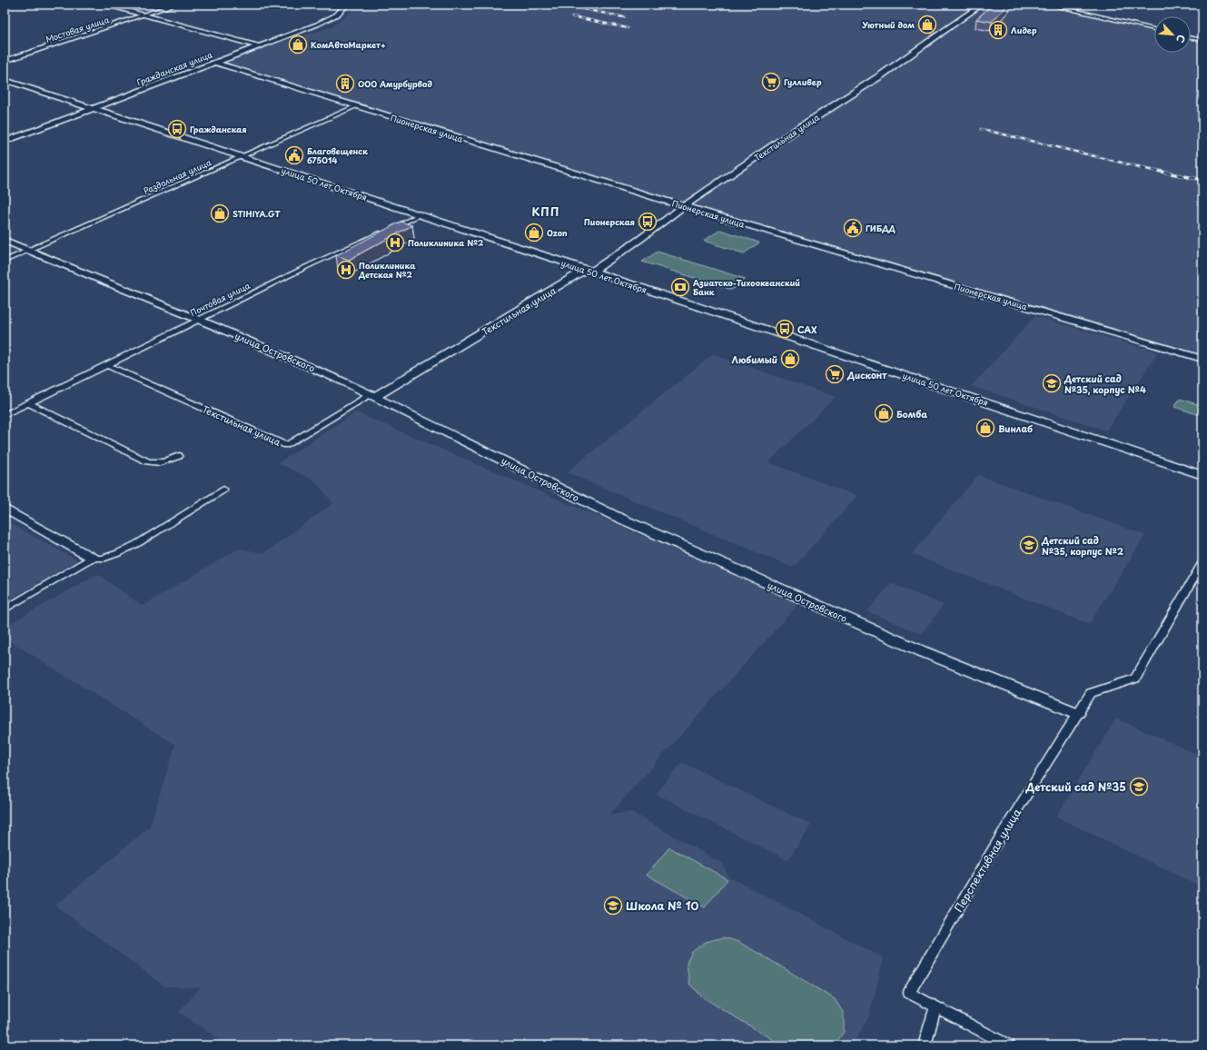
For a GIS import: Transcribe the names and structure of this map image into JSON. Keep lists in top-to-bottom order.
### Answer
{
  "streets": {
    "street": [
      "Мостовая улица",
      "Гражданская улица",
      "Пионерская улица",
      "Текстильная улица",
      "Раздольная улица",
      "улица 50 лет Октября",
      "Почтовая улица",
      "улица Островского",
      "Перспективная улица"
    ]
  },
  "crossings": [
    ["Гражданская улица", "Пионерская улица"],
    ["Гражданская улица", "улица 50 лет Октября"],
    ["Пионерская улица", "Текстильная улица"],
    ["Пионерская улица", "Раздольная улица"],
    ["Текстильная улица", "улица 50 лет Октября"],
    ["Текстильная улица", "Почтовая улица"],
    ["Текстильная улица", "улица Островского"],
    ["Раздольная улица", "улица 50 лет Октября"],
    ["Раздольная улица", "улица Островского"],
    ["Почтовая улица", "улица Островского"],
    ["улица Островского", "Перспективная улица"]
  ],
  "districts": ["КПП"],
  "places": {
    "shop": [
      "Уютный дом",
      "КомАвтоМаркет+",
      "STIHIYA.GT",
      "Ozon",
      "Любимый",
      "Бомба",
      "Винлаб"
    ],
    "building": ["Лидер", "ООО Амурбурвод"],
    "supermarket": ["Гулливер", "Дисконт"],
    "bus stop": ["Гражданская", "Пионерская", "САХ"],
    "public building": ["Благовещенск 675014", "ГИБДД"],
    "hospital": ["Поликлиника №2", "Поликлиника Детская №2"],
    "bank": ["Азиатско-Тихоокеанский Банк"],
    "school or university": [
      "Детский сад №35, корпус №4",
      "Детский сад №35, корпус №2",
      "Детский сад №35",
      "Школа № 10"
    ]
  },
  "north": "bottom right"
}
